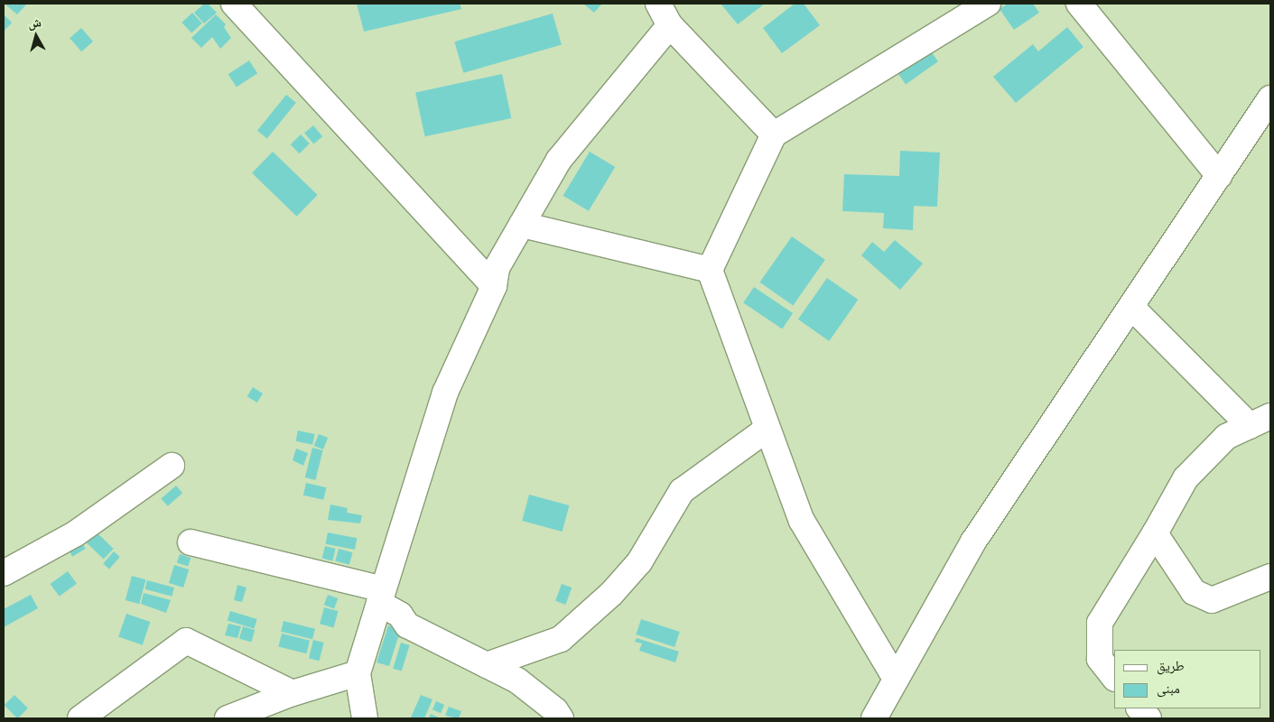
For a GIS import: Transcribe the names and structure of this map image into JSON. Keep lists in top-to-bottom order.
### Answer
{
  "legend": ["طريق", "مبنى"],
  "north": "top"
}
